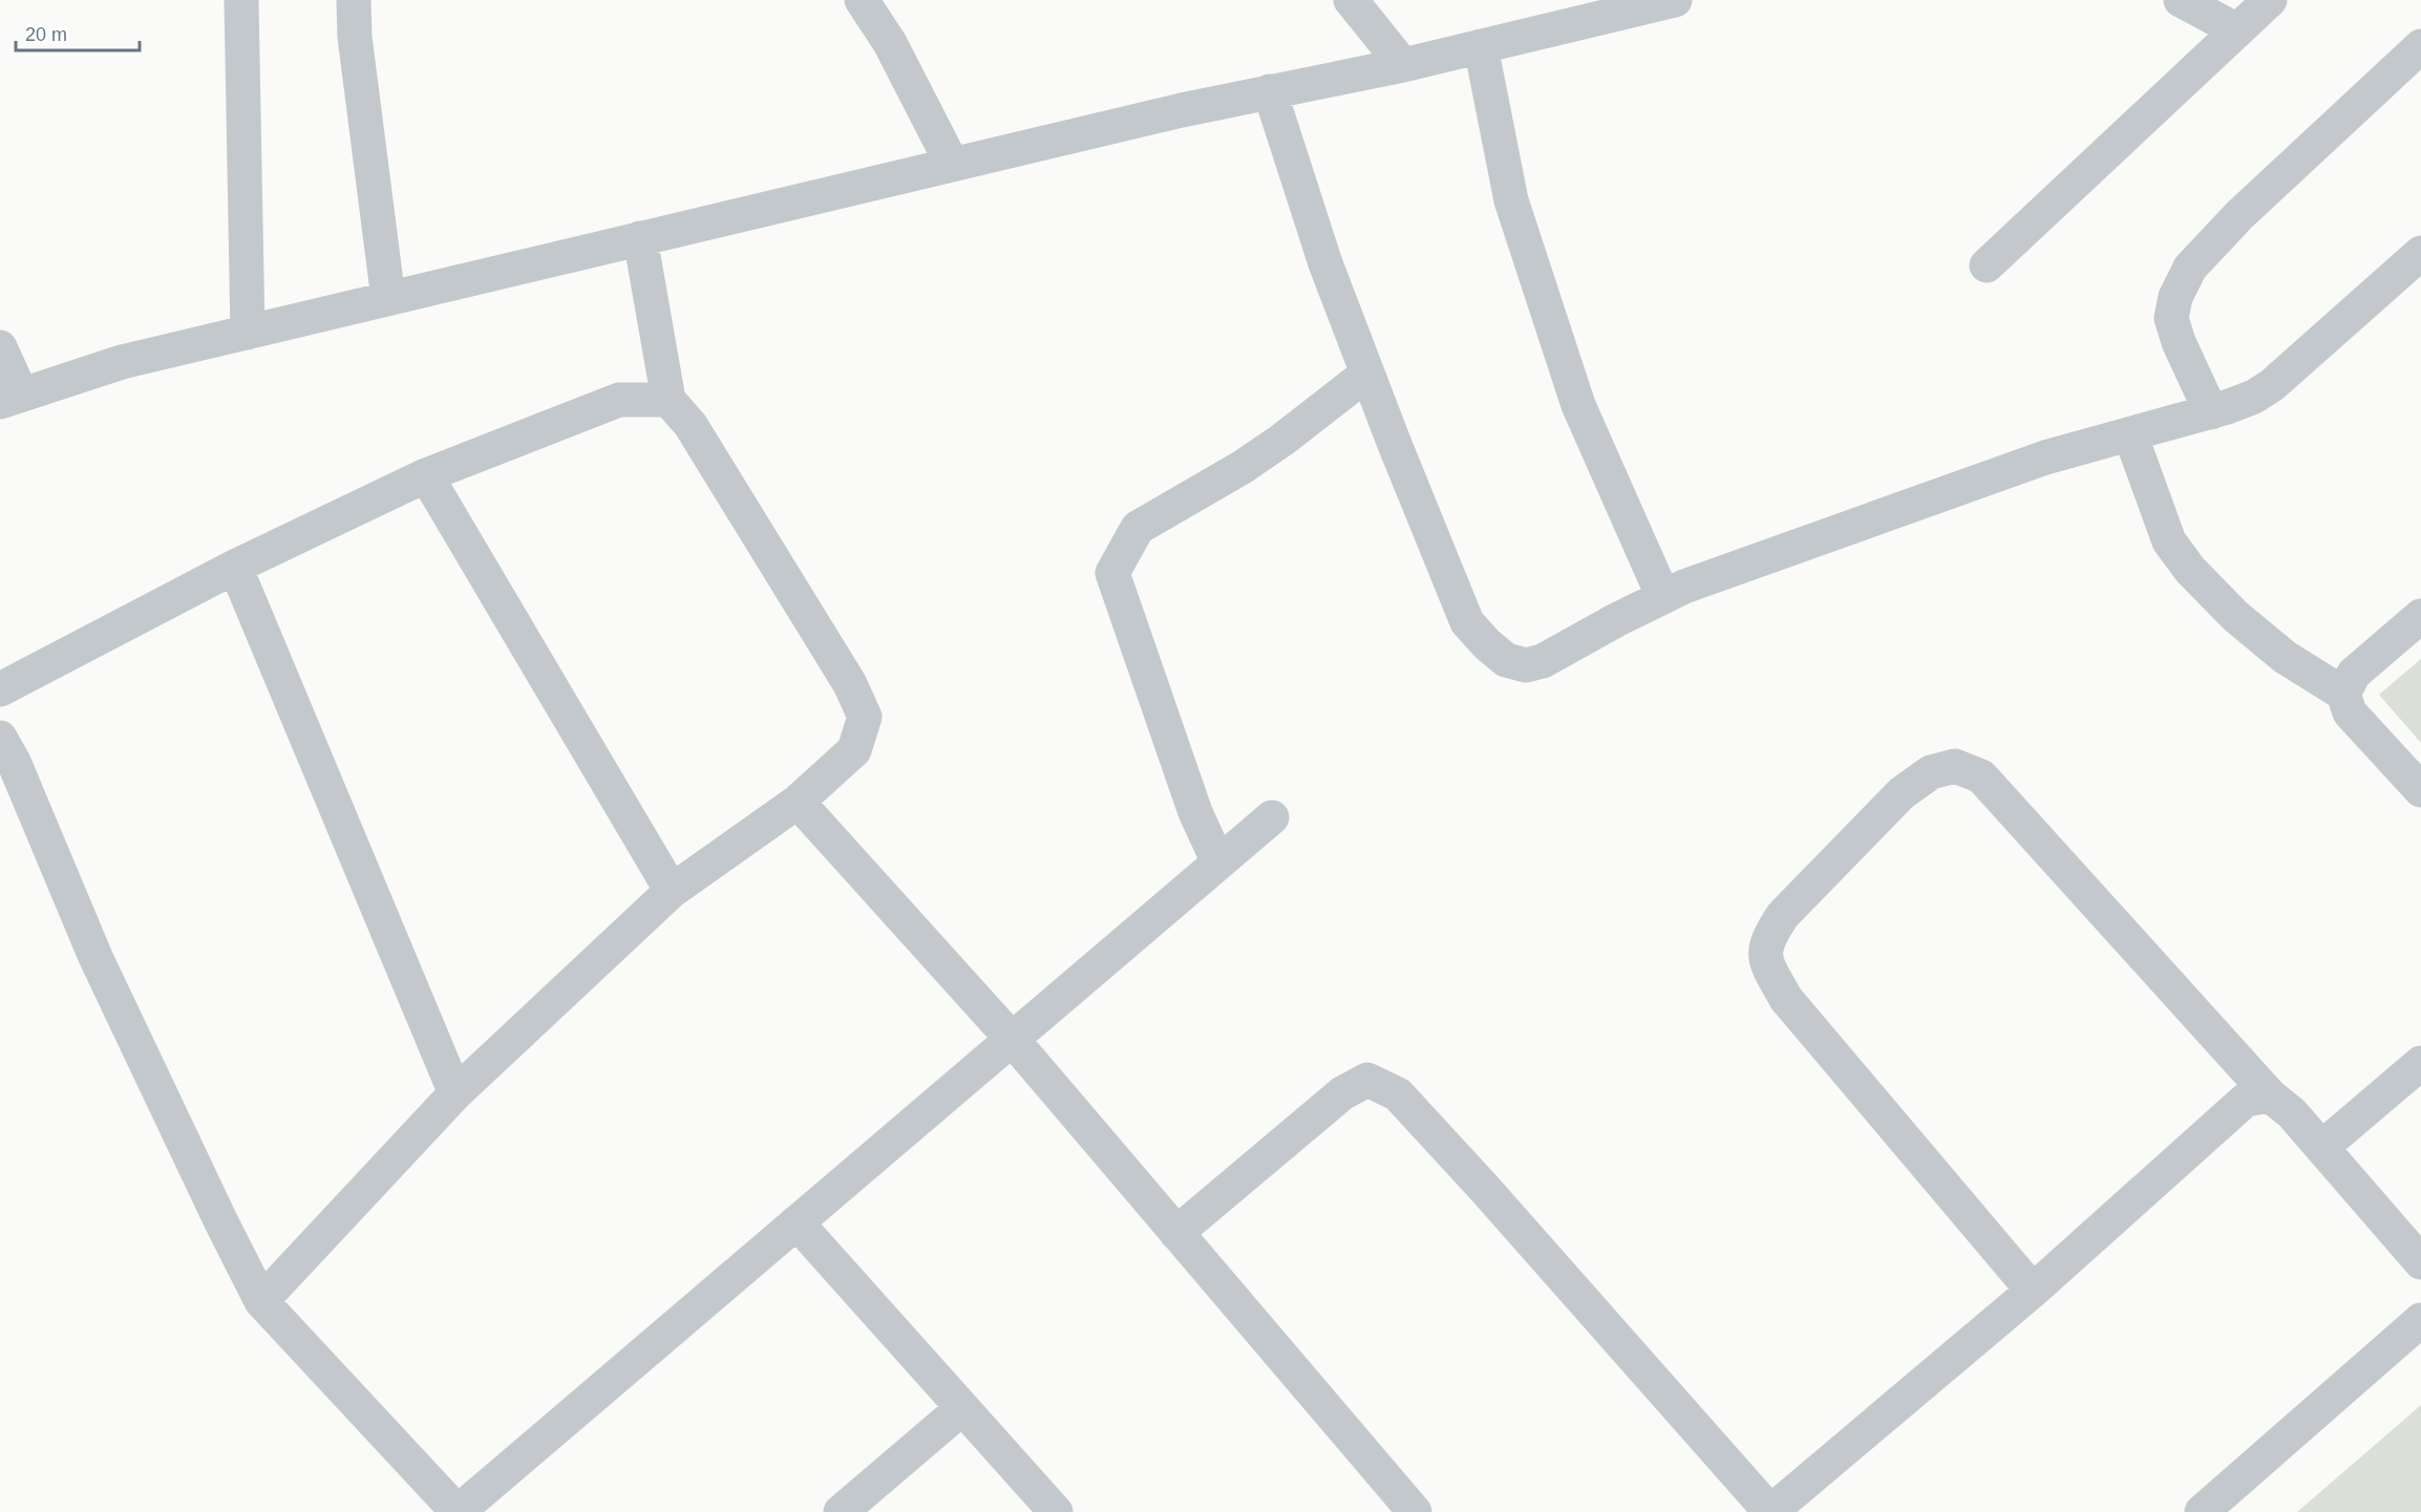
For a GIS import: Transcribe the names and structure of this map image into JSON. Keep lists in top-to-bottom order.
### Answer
{
  "scale_bar": "20 m"
}
